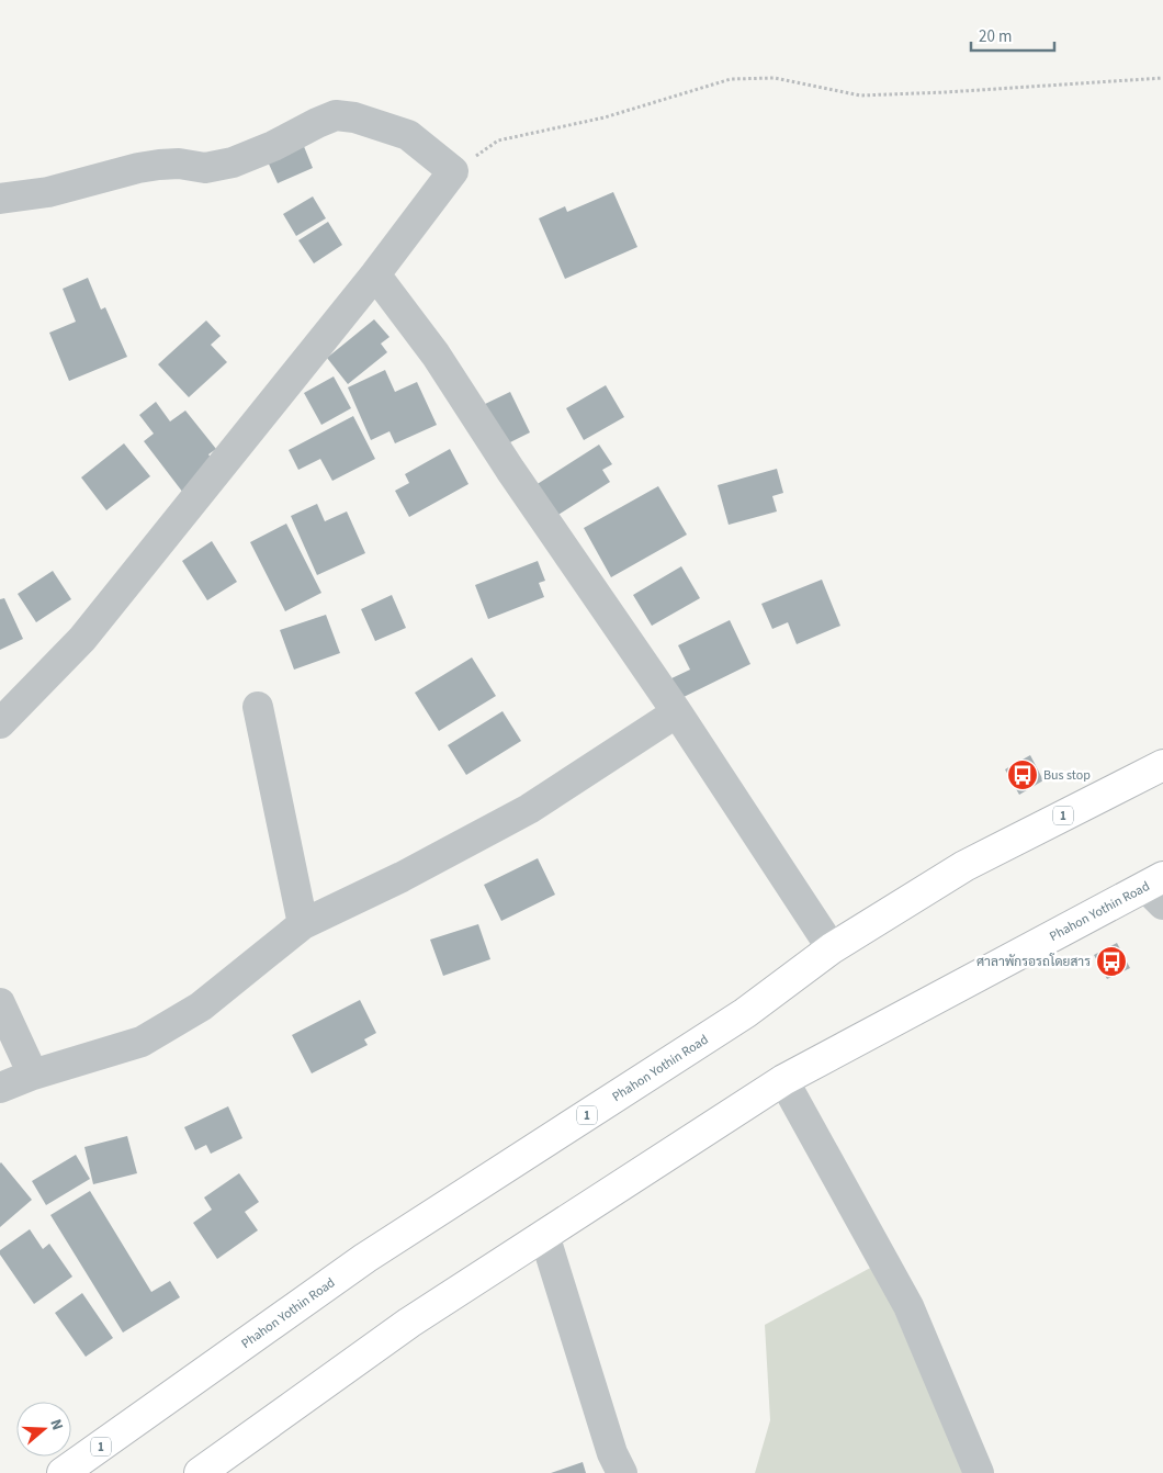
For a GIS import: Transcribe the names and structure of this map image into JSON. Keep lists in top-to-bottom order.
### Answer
{
  "streets": {
    "highway": ["1", "Phahon Yothin Road"]
  },
  "places": {
    "bus stop": ["Bus stop", "ศาลาพักรอรถโดยสาร"]
  },
  "scale_bar": "20 m",
  "north": "right"
}
